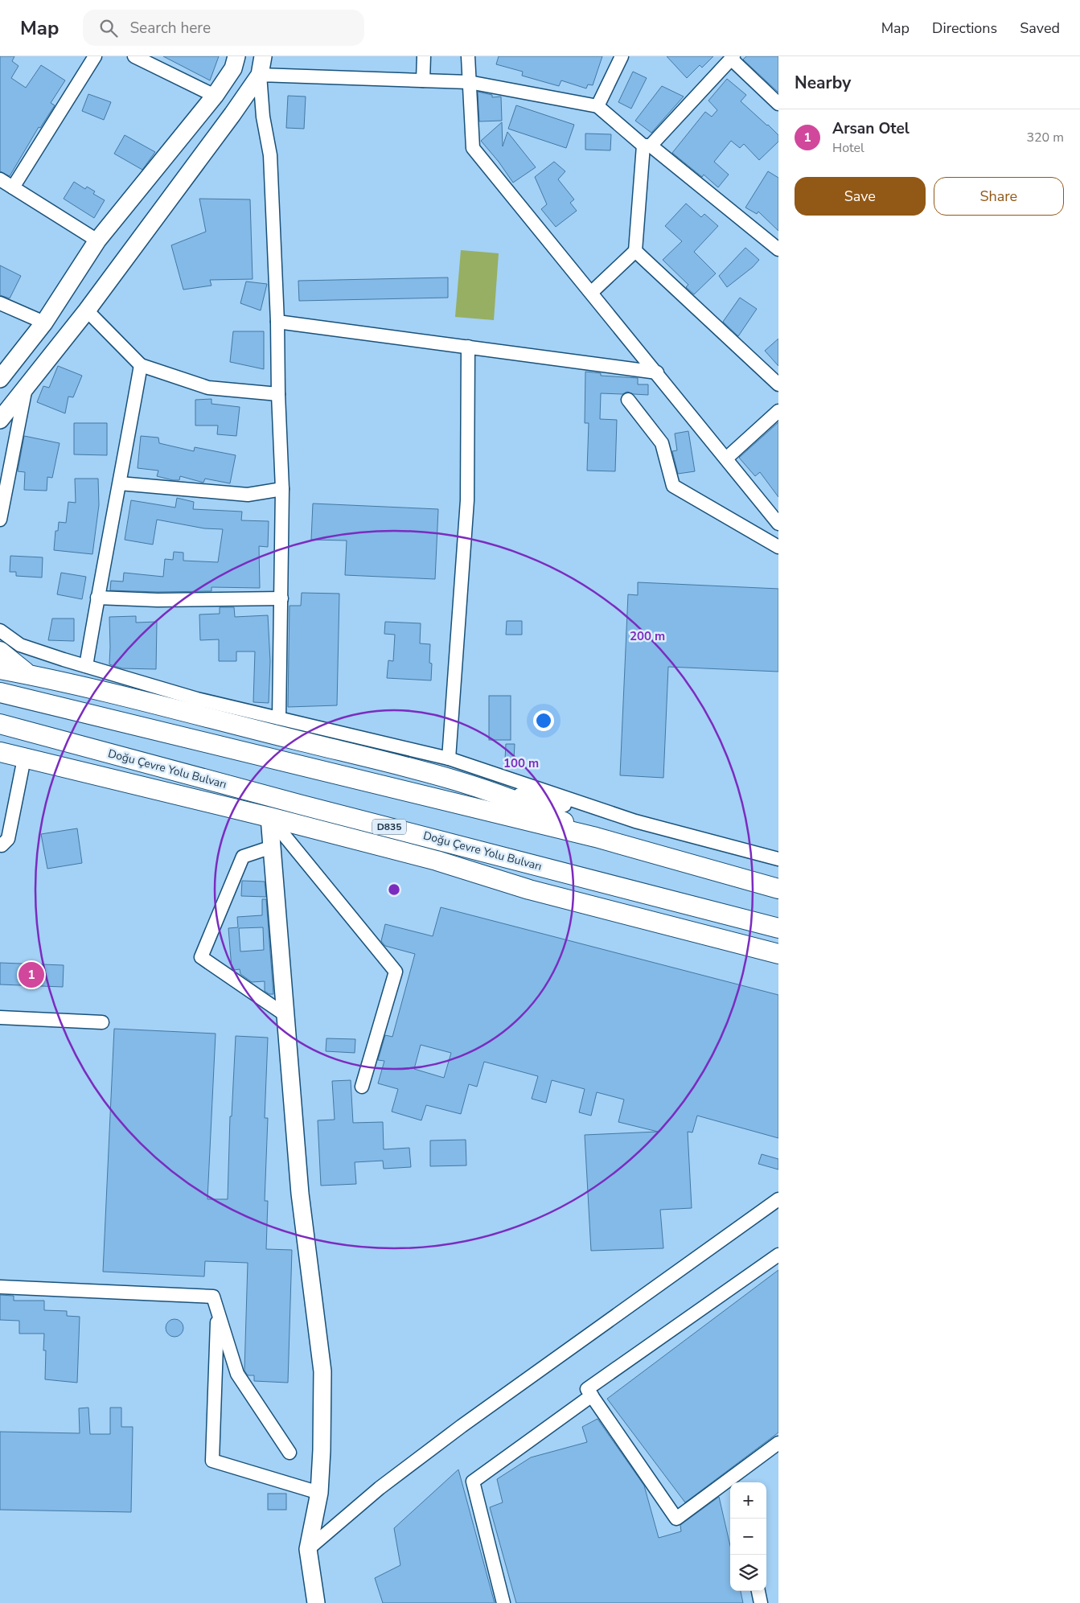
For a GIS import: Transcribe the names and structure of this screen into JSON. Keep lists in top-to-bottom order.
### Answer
{
  "streets": {
    "highway": ["Doğu Çevre Yolu Bulvarı", "D835"]
  },
  "page": {
    "header": "Map",
    "search": "Search here",
    "nav": ["Map", "Directions", "Saved"],
    "heading": "Nearby",
    "list": [
      {
        "mark": "1",
        "name": "Arsan Otel",
        "note": "Hotel",
        "value": "320 m"
      }
    ],
    "buttons": ["Save", "Share"],
    "pins": "1",
    "map_buttons": ["+", "−"]
  },
  "rings": ["200 m", "100 m"]
}
